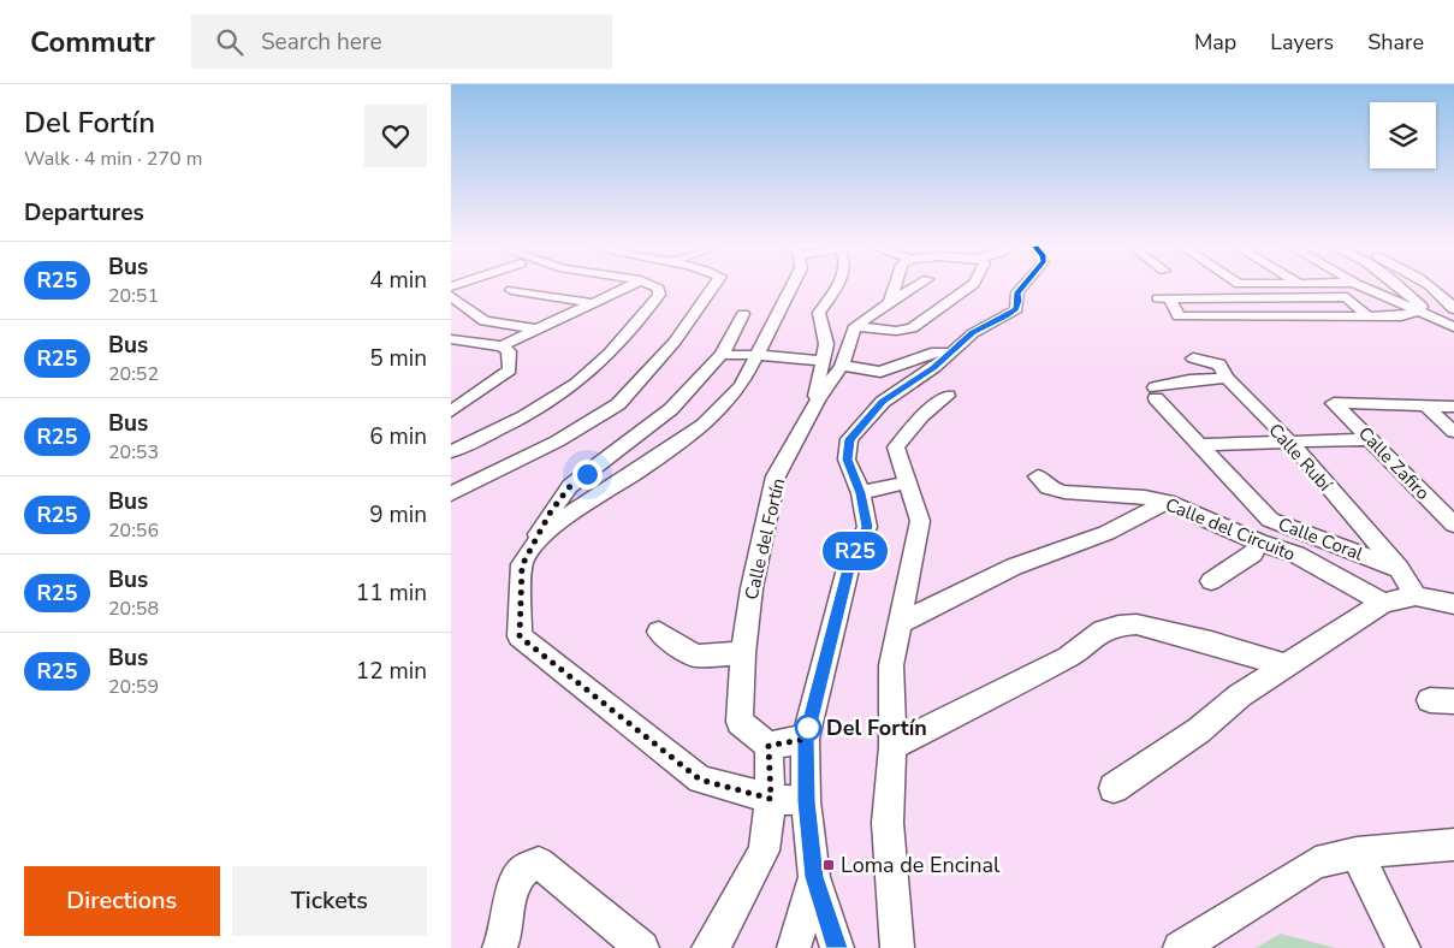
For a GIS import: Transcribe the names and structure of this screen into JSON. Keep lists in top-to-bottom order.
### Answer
{
  "streets": {
    "street": [
      "Calle Rubí",
      "Calle Zafiro",
      "Calle del Circuito",
      "Calle del Fortín",
      "Calle Coral"
    ]
  },
  "crossings": [
    ["Calle Rubí", "Calle Coral"]
  ],
  "places": {
    "other": ["Del Fortín"],
    "transit": ["Loma de Encinal"]
  },
  "lines": ["bus line R25"],
  "page": {
    "header": "Commutr",
    "search": "Search here",
    "nav": ["Map", "Layers", "Share"],
    "heading": [
      ["Del Fortín", "Walk · 4 min · 270 m"],
      "Departures"
    ],
    "on_map": "R25",
    "list": [
      {
        "mark": "R25",
        "name": "Bus",
        "note": "20:51",
        "value": "4 min"
      },
      {
        "mark": "R25",
        "name": "Bus",
        "note": "20:52",
        "value": "5 min"
      },
      {
        "mark": "R25",
        "name": "Bus",
        "note": "20:53",
        "value": "6 min"
      },
      {
        "mark": "R25",
        "name": "Bus",
        "note": "20:56",
        "value": "9 min"
      },
      {
        "mark": "R25",
        "name": "Bus",
        "note": "20:58",
        "value": "11 min"
      },
      {
        "mark": "R25",
        "name": "Bus",
        "note": "20:59",
        "value": "12 min"
      }
    ],
    "buttons": ["Directions", "Tickets"]
  }
}
